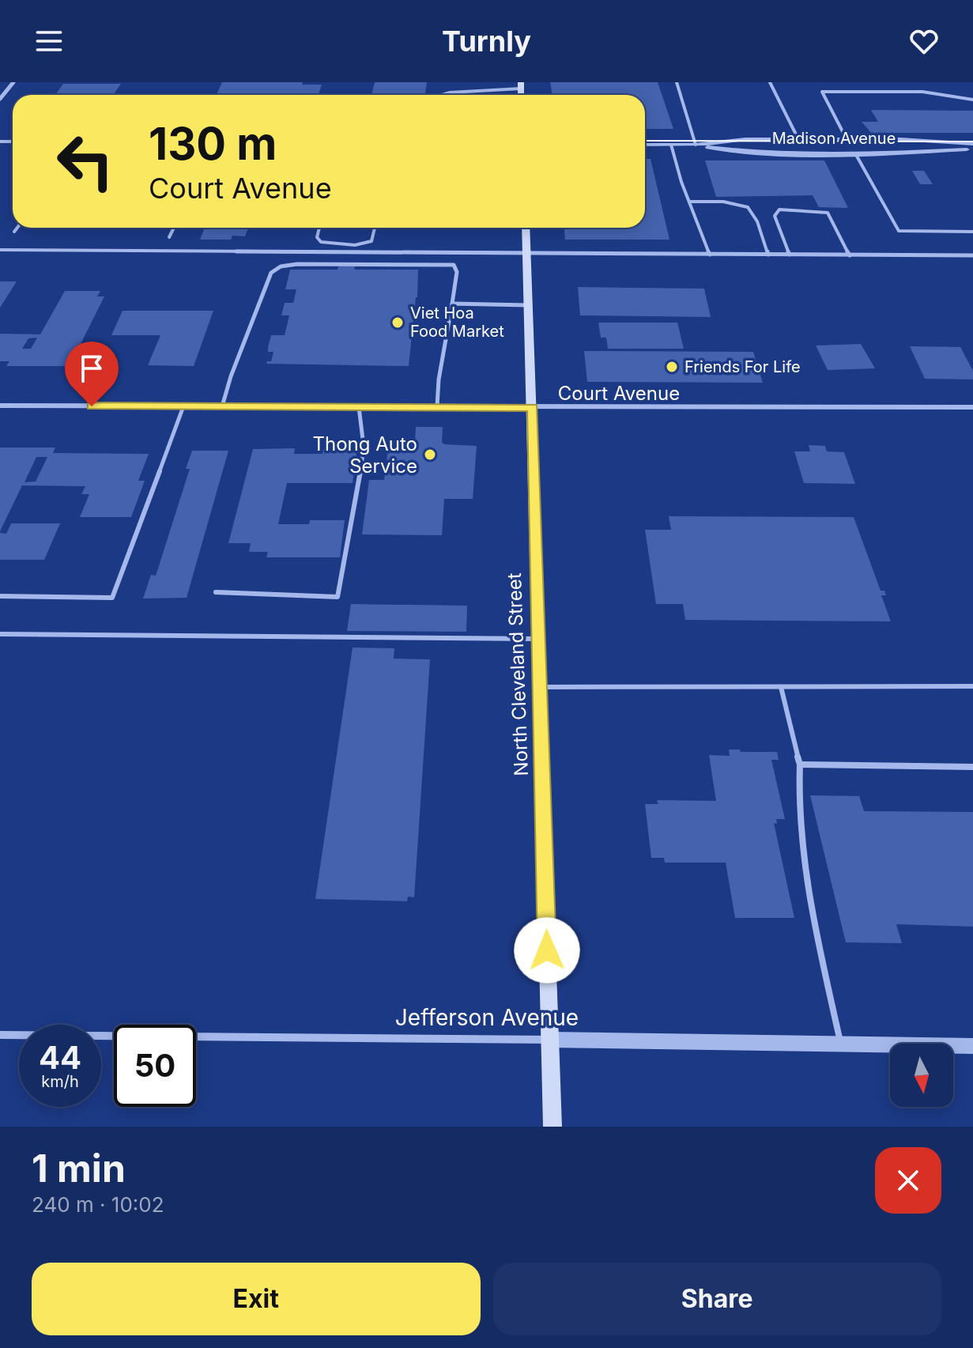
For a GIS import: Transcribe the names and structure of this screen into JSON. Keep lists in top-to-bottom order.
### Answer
{
  "streets": {
    "main road": ["North Cleveland Street"],
    "street": ["Madison Avenue", "Court Avenue", "Jefferson Avenue"]
  },
  "crossings": [
    ["Court Avenue", "North Cleveland Street"],
    ["North Cleveland Street", "Jefferson Avenue"]
  ],
  "places": ["Viet Hoa Food Market", "Friends For Life", "Thong Auto Service"],
  "north": "bottom",
  "page": {
    "header": "Turnly",
    "turn": ["130 m", "Court Avenue"],
    "speed": "44 km/h",
    "limit": "50",
    "heading": ["1 min", "240 m · 10:02"],
    "buttons": ["Exit", "Share"]
  }
}
